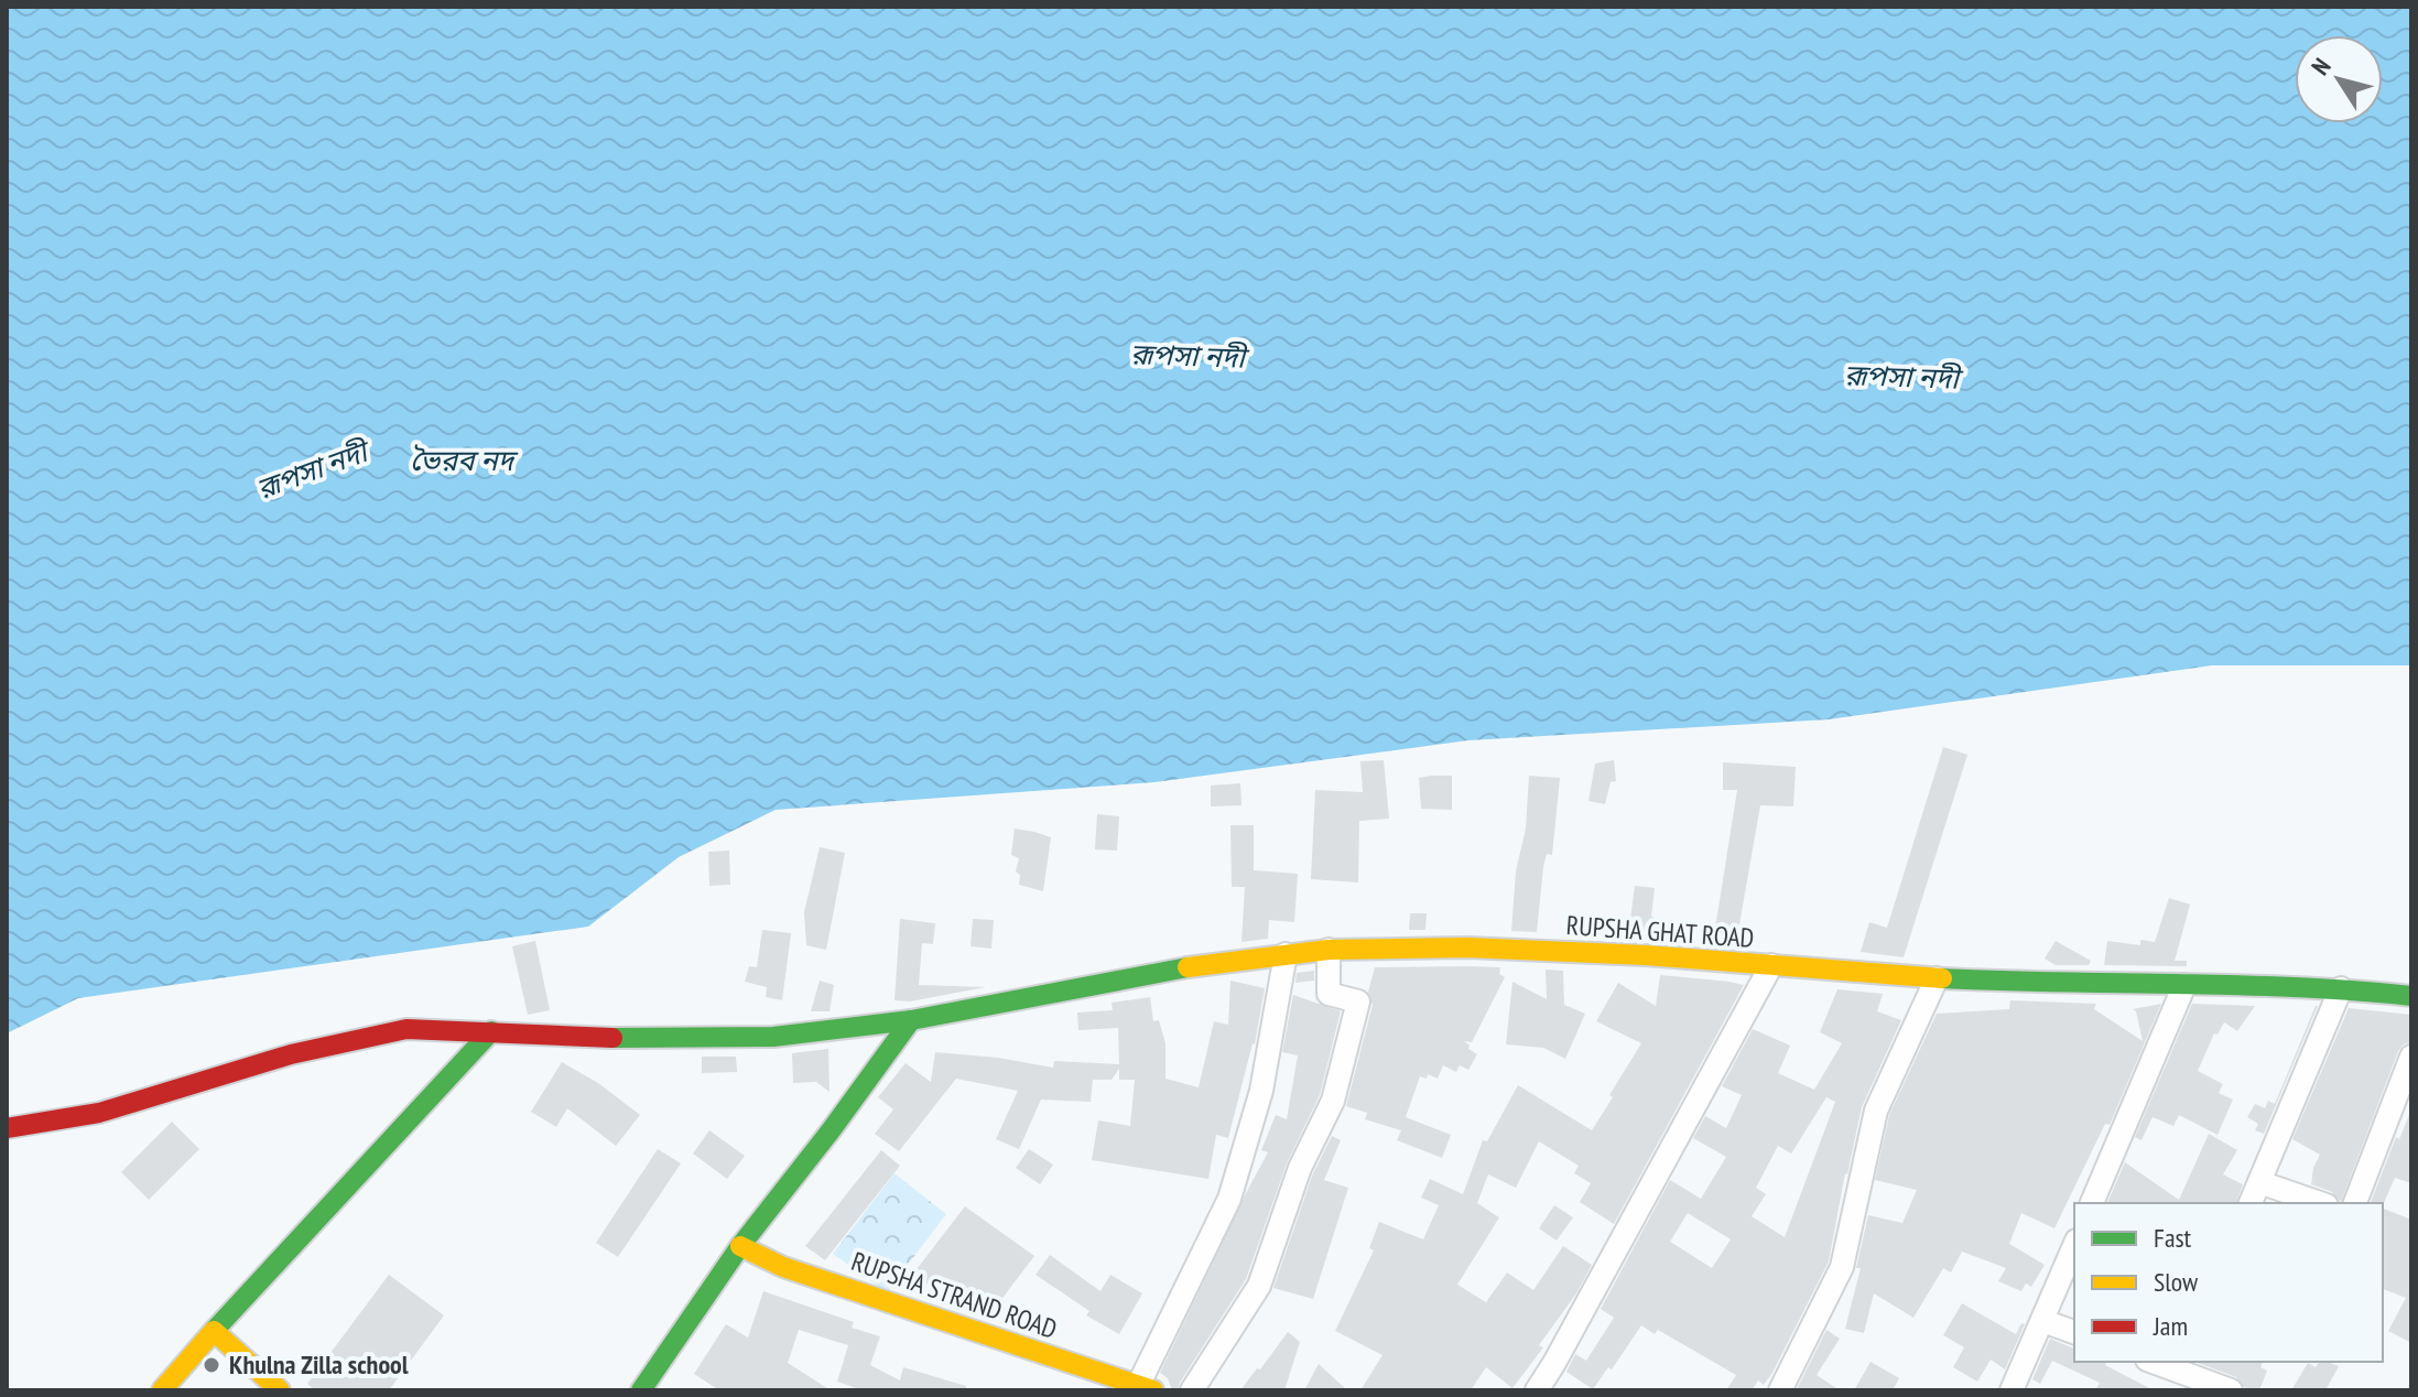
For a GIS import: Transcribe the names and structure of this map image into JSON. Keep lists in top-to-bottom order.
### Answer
{
  "streets": {
    "street": ["RUPSHA GHAT ROAD", "RUPSHA STRAND ROAD"]
  },
  "water": ["রূপসা নদী", "ভৈরব নদ"],
  "places": ["Khulna Zilla school"],
  "legend": ["Fast", "Slow", "Jam"],
  "north": "top left"
}
